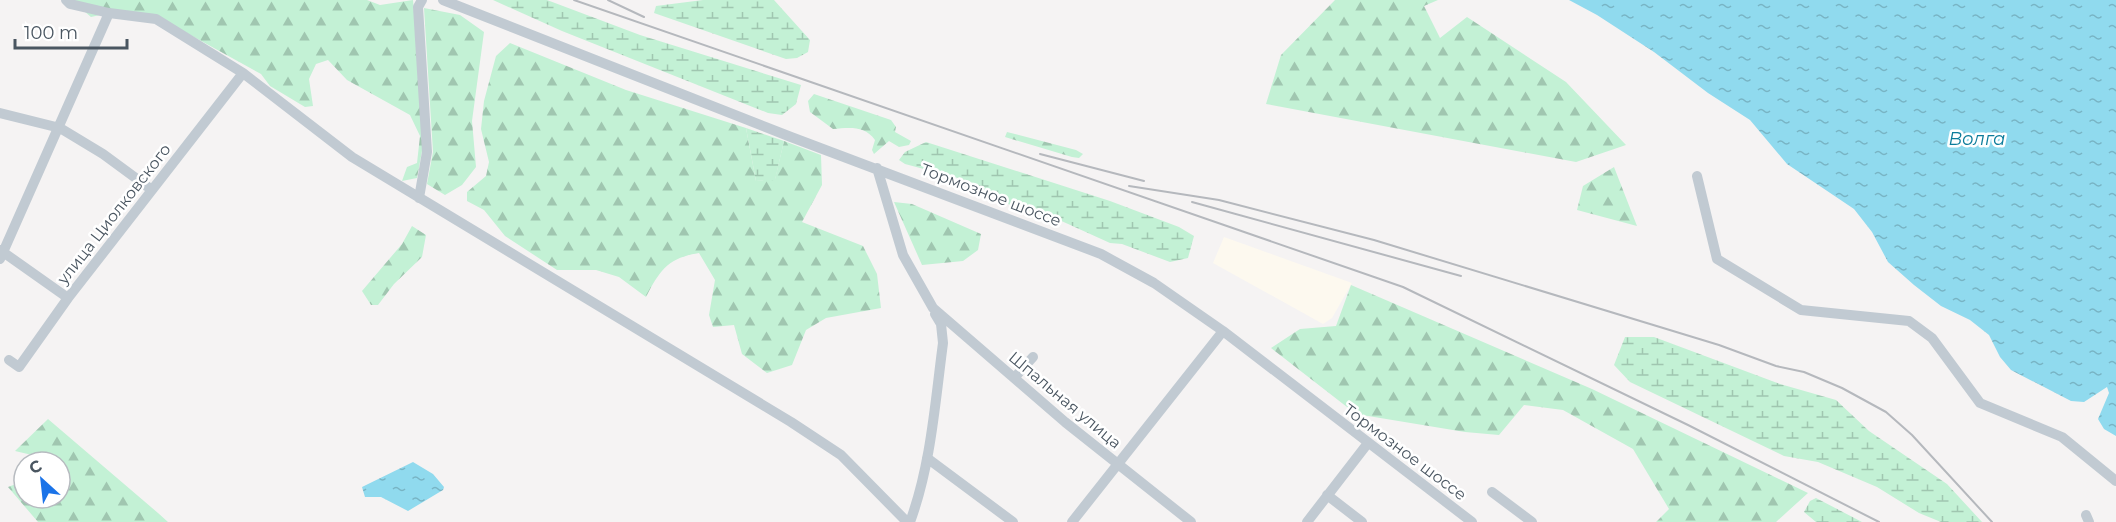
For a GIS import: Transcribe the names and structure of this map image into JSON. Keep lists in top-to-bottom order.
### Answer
{
  "streets": {
    "street": ["Тормозное шоссе", "улица Циолковского", "Шпальная улица"]
  },
  "crossings": [
    ["Тормозное шоссе", "Шпальная улица"]
  ],
  "water": ["Волга"],
  "scale_bar": "100 m",
  "north": "top left"
}
